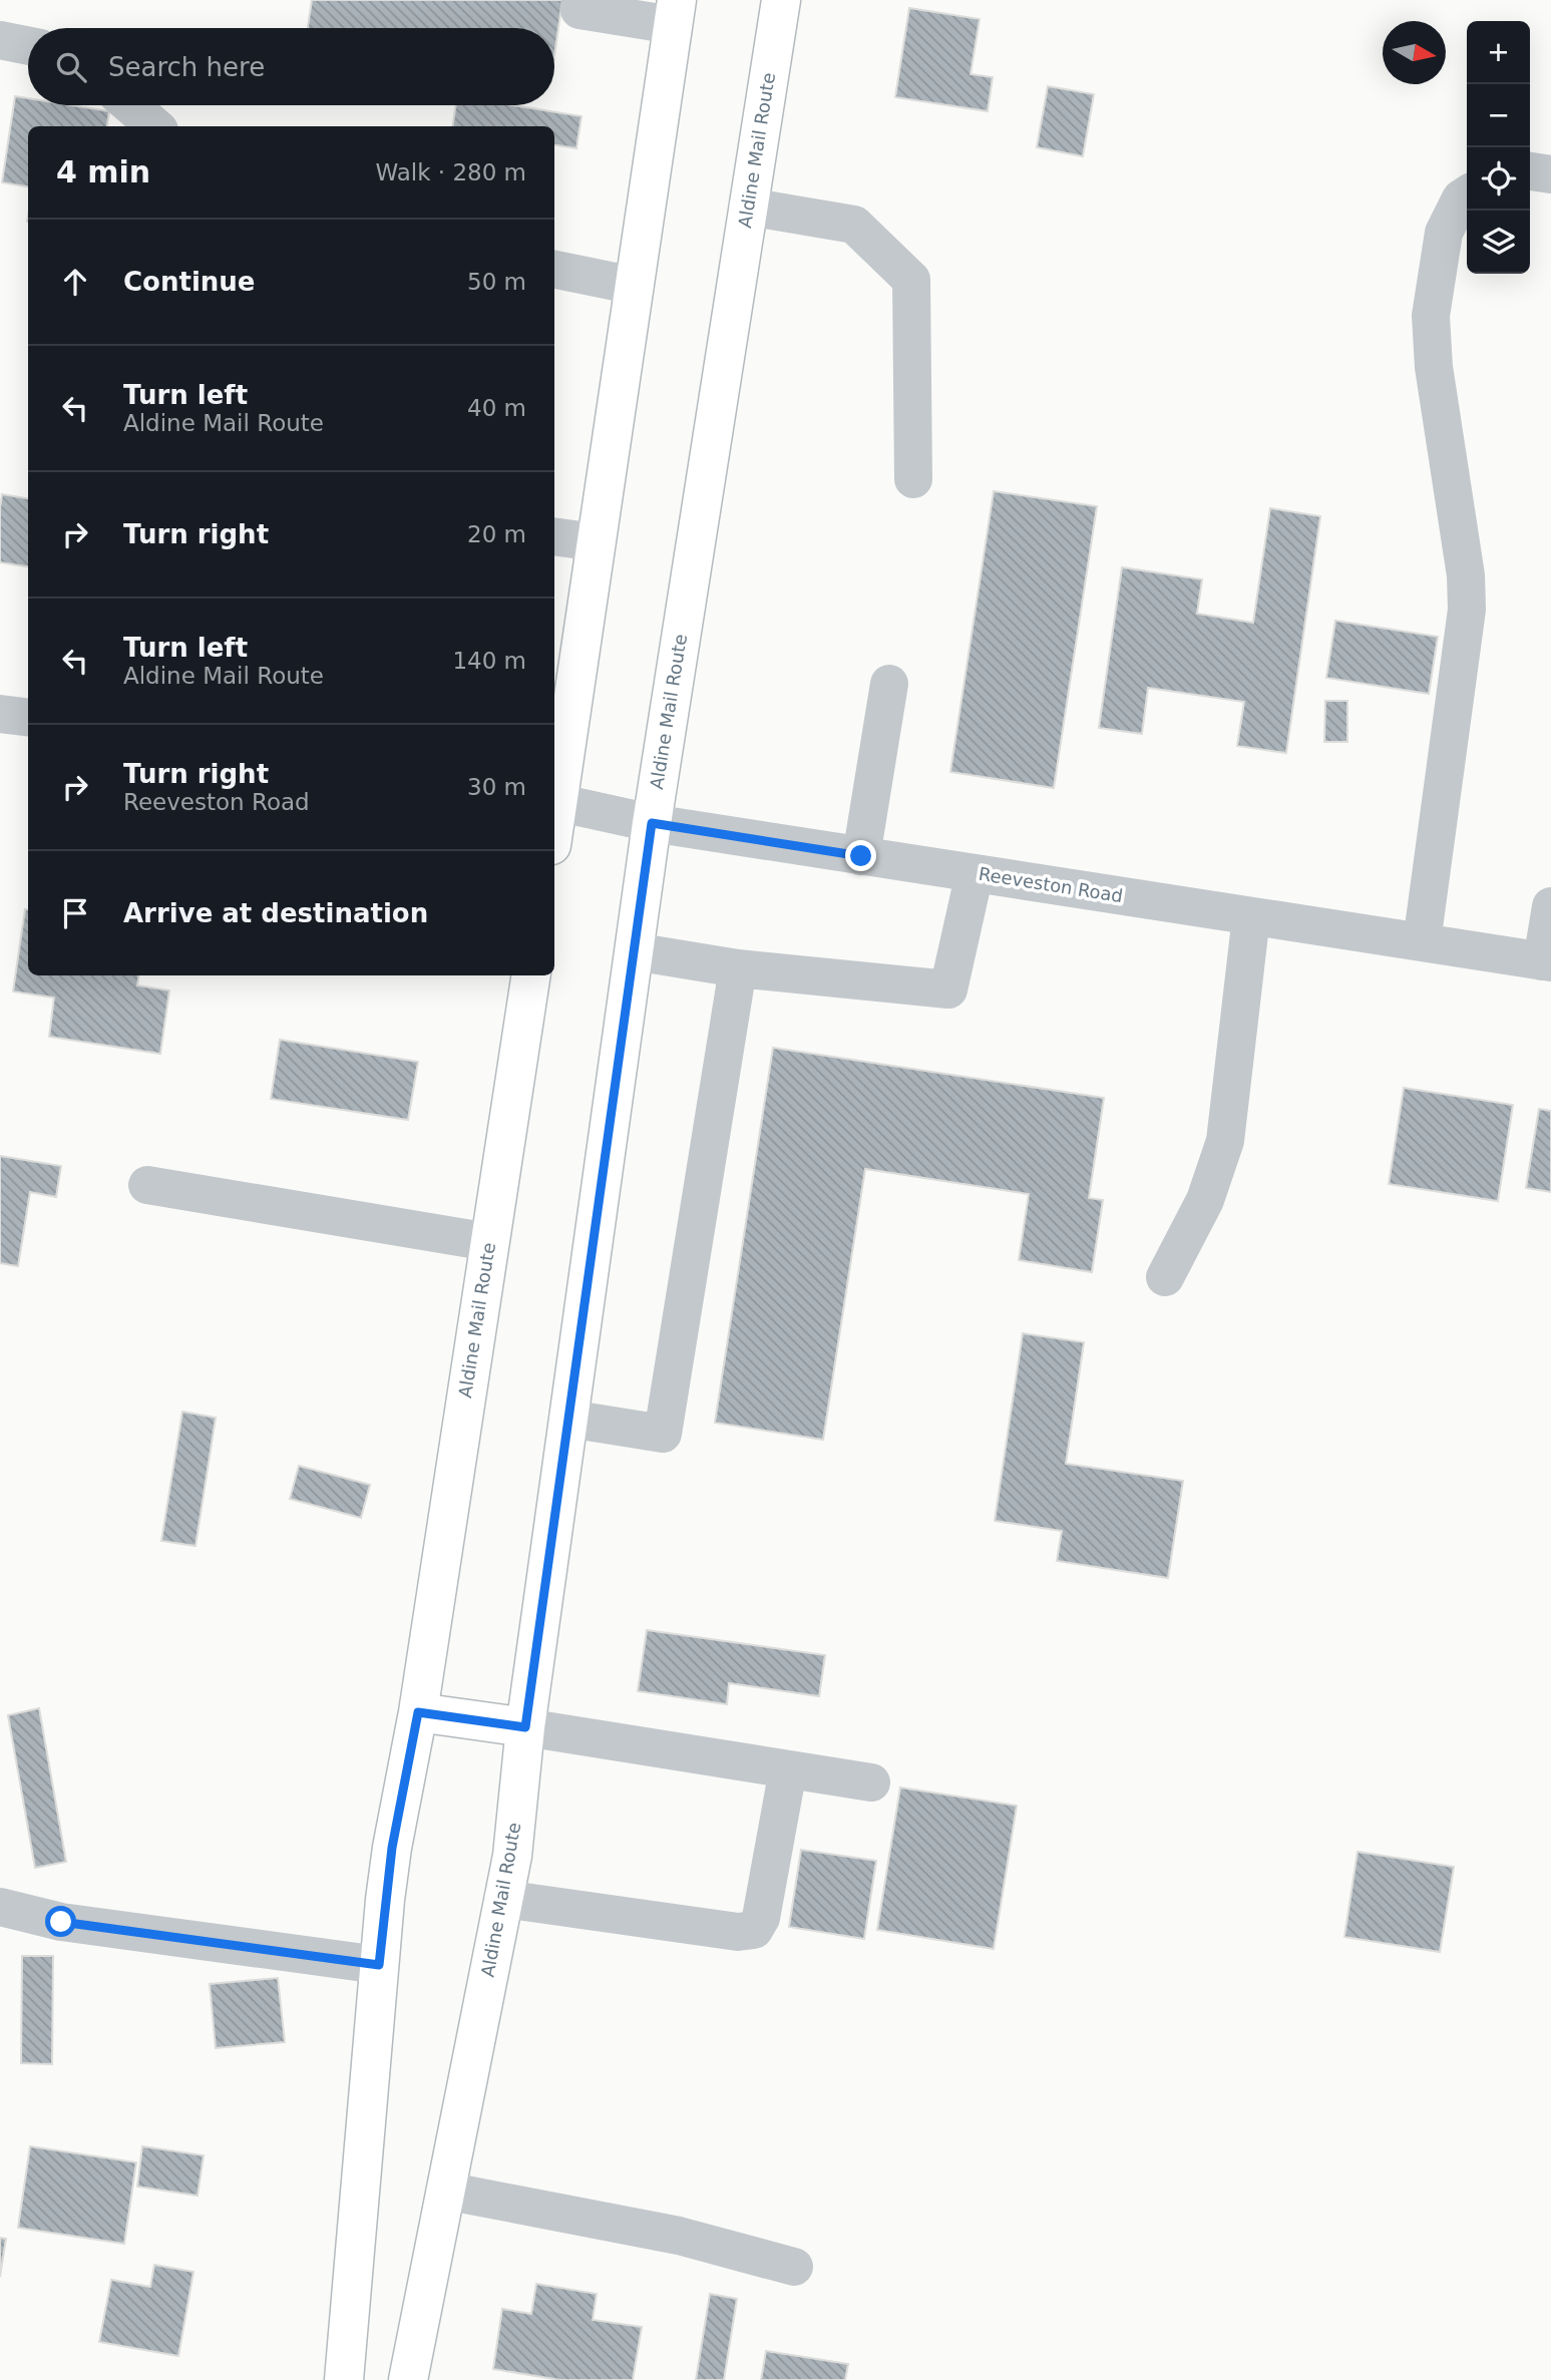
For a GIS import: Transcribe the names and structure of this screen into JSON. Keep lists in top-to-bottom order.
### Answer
{
  "streets": {
    "main road": ["Aldine Mail Route"],
    "street": ["Reeveston Road"]
  },
  "crossings": [
    ["Aldine Mail Route", "Reeveston Road"]
  ],
  "north": "right",
  "page": {
    "map_buttons": ["+", "−"],
    "search": "Search here",
    "heading": ["4 min", "Walk · 280 m"],
    "list": [
      ["Continue", "50 m"],
      ["Turn left", "Aldine Mail Route", "40 m"],
      ["Turn right", "20 m"],
      ["Turn left", "Aldine Mail Route", "140 m"],
      ["Turn right", "Reeveston Road", "30 m"],
      "Arrive at destination"
    ]
  }
}
